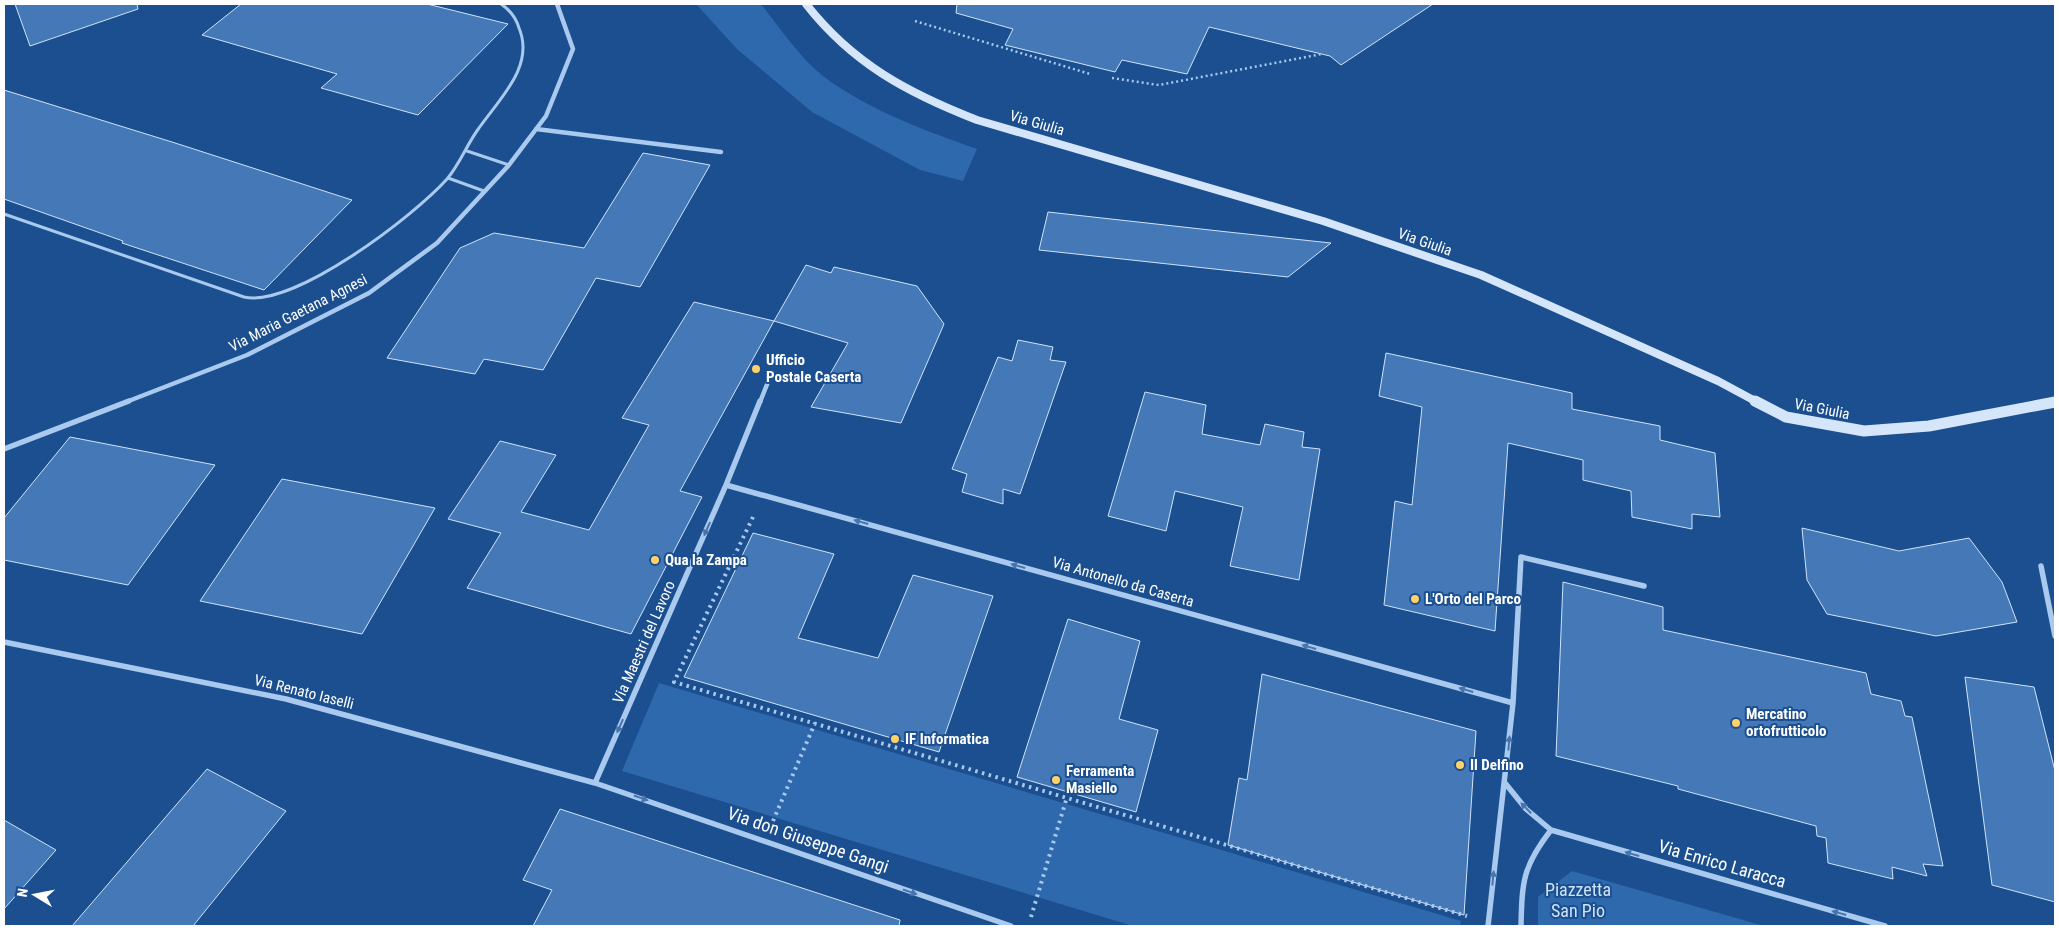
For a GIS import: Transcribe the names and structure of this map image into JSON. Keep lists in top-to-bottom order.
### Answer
{
  "streets": {
    "main road": ["Via Giulia"],
    "street": [
      "Via Maria Gaetana Agnesi",
      "Via Antonello da Caserta",
      "Via Maestri del Lavoro",
      "Via Renato Iaselli",
      "Via don Giuseppe Gangi",
      "Via Enrico Laracca"
    ]
  },
  "crossings": [
    ["Via Antonello da Caserta", "Via Maestri del Lavoro"],
    ["Via Maestri del Lavoro", "Via Renato Iaselli"],
    ["Via Maestri del Lavoro", "Via don Giuseppe Gangi"],
    ["Via Renato Iaselli", "Via don Giuseppe Gangi"]
  ],
  "one_way": [
    "Via Antonello da Caserta",
    "Via Maestri del Lavoro",
    "Via don Giuseppe Gangi",
    "Via Enrico Laracca"
  ],
  "parks": ["Piazzetta San Pio"],
  "places": [
    "Ufficio Postale Caserta",
    "Qua la Zampa",
    "L'Orto del Parco",
    "Mercatino ortofrutticolo",
    "IF Informatica",
    "Il Delfino",
    "Ferramenta Masiello"
  ],
  "north": "left"
}
